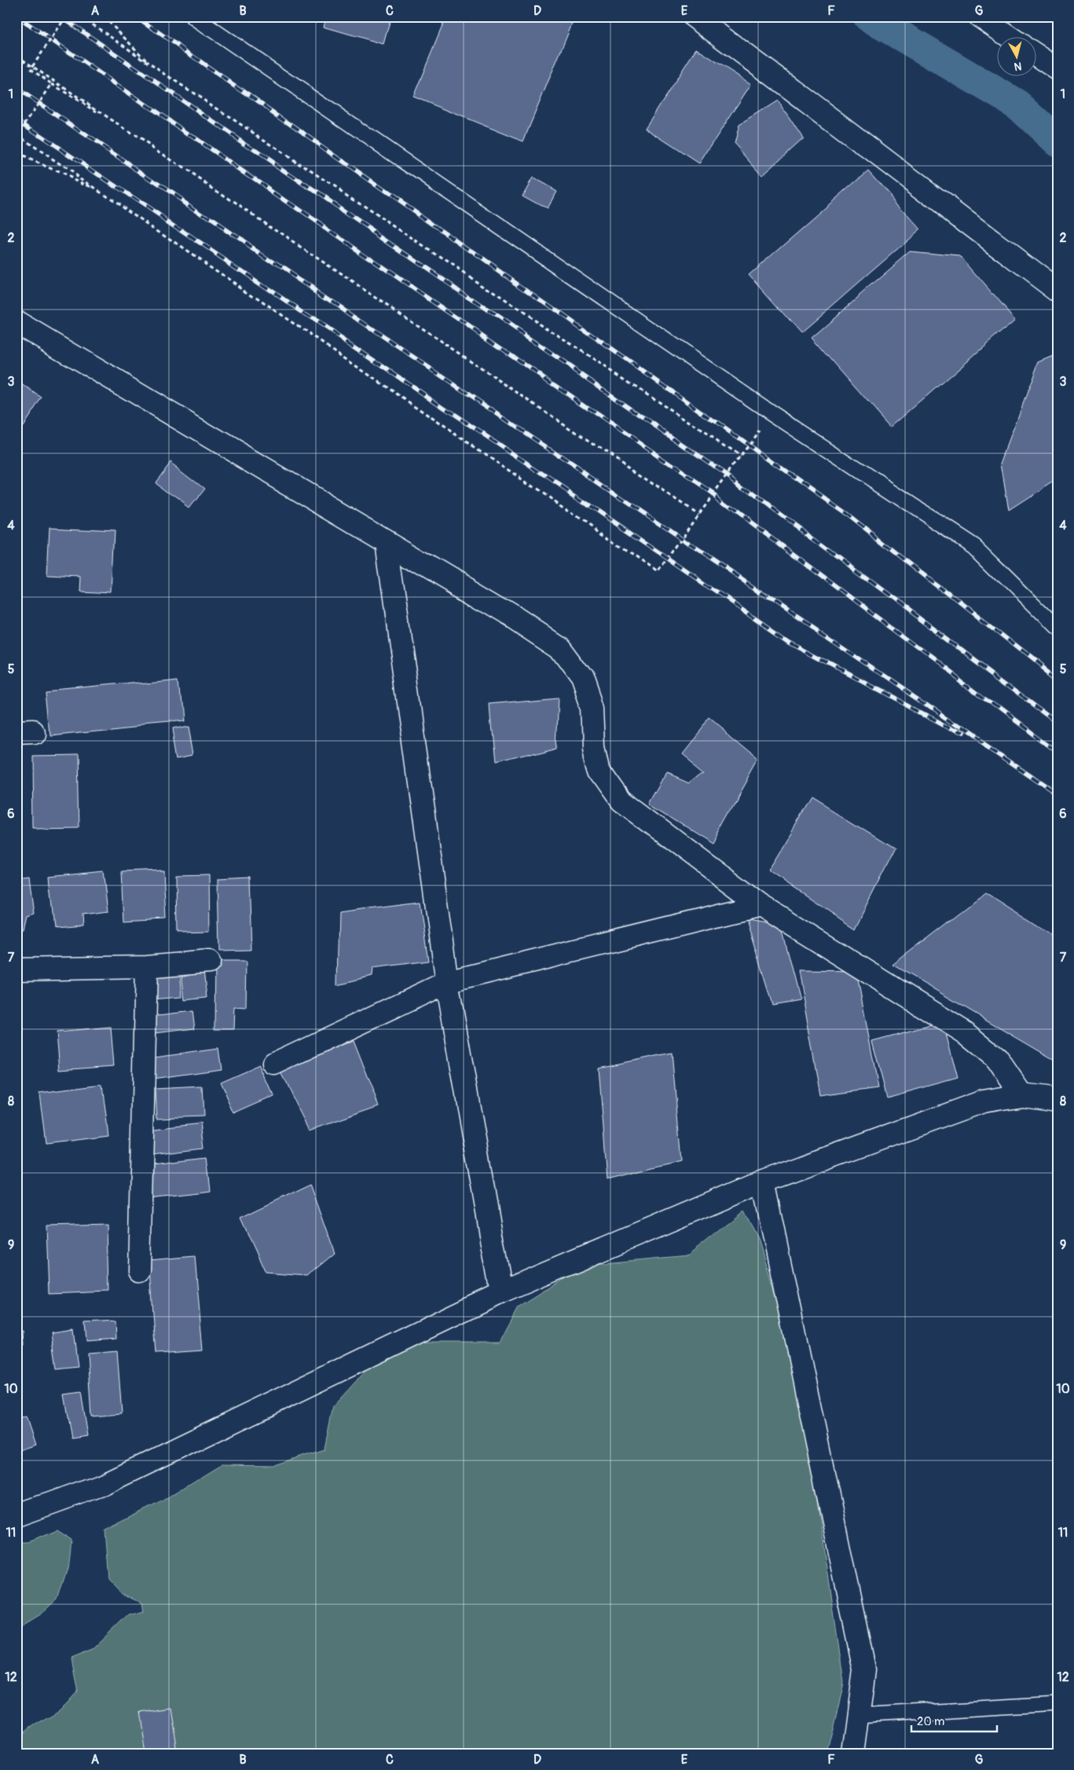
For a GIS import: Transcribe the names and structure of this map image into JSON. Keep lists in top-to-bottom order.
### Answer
{
  "scale_bar": "20 m",
  "north": "bottom",
  "grid": {
    "columns": [
      "A",
      "B",
      "C",
      "D",
      "E",
      "F",
      "G"
    ],
    "rows": [
      "1",
      "2",
      "3",
      "4",
      "5",
      "6",
      "7",
      "8",
      "9",
      "10",
      "11",
      "12"
    ]
  }
}
